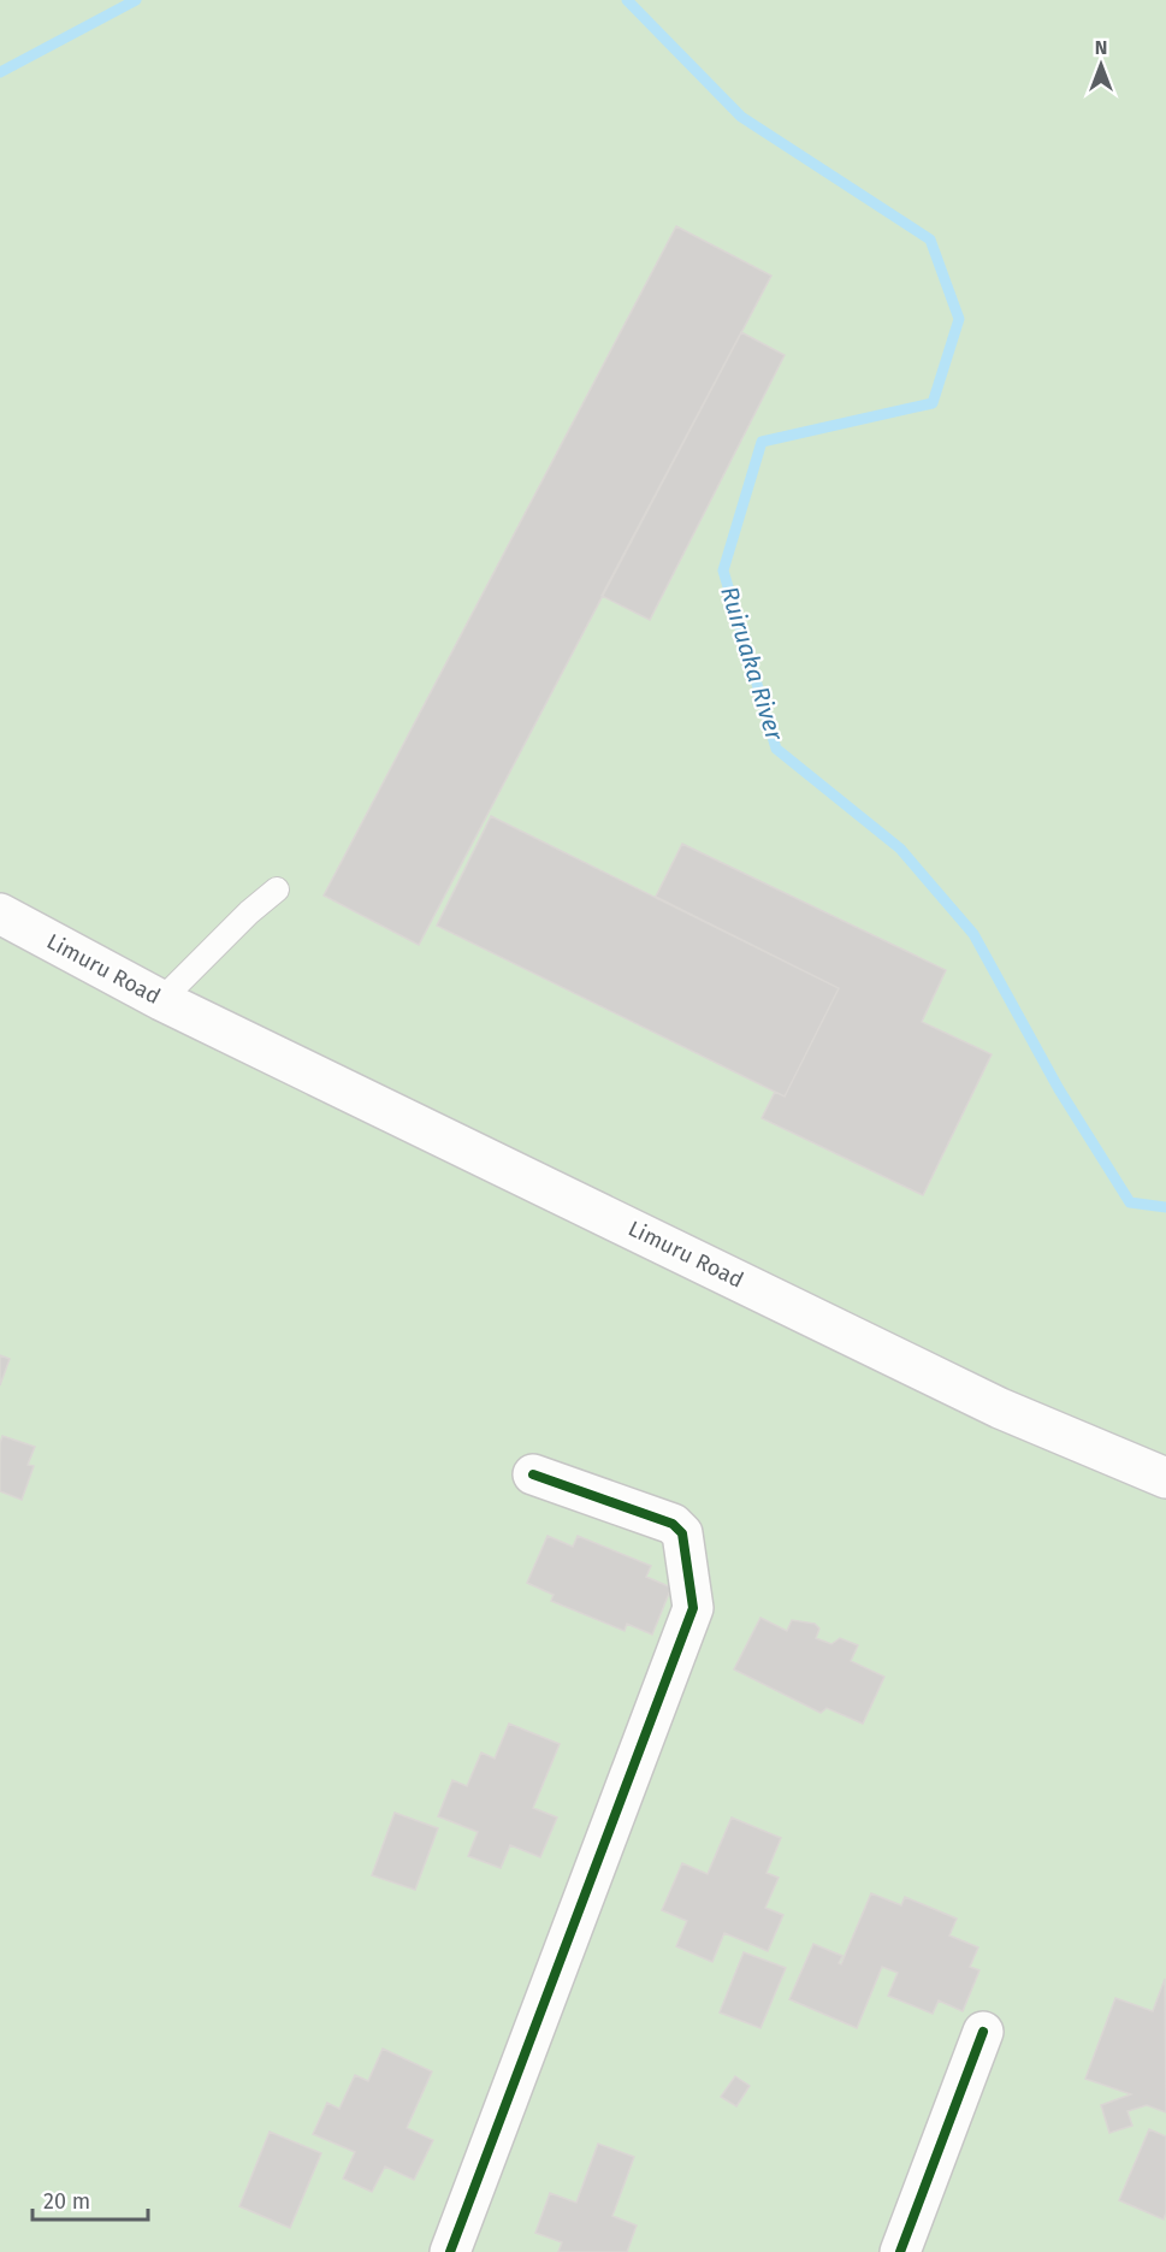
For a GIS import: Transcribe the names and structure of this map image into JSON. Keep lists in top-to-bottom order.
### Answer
{
  "streets": {
    "main road": ["Limuru Road"]
  },
  "water": ["Ruiruaka River"],
  "scale_bar": "20 m",
  "north": "top"
}
